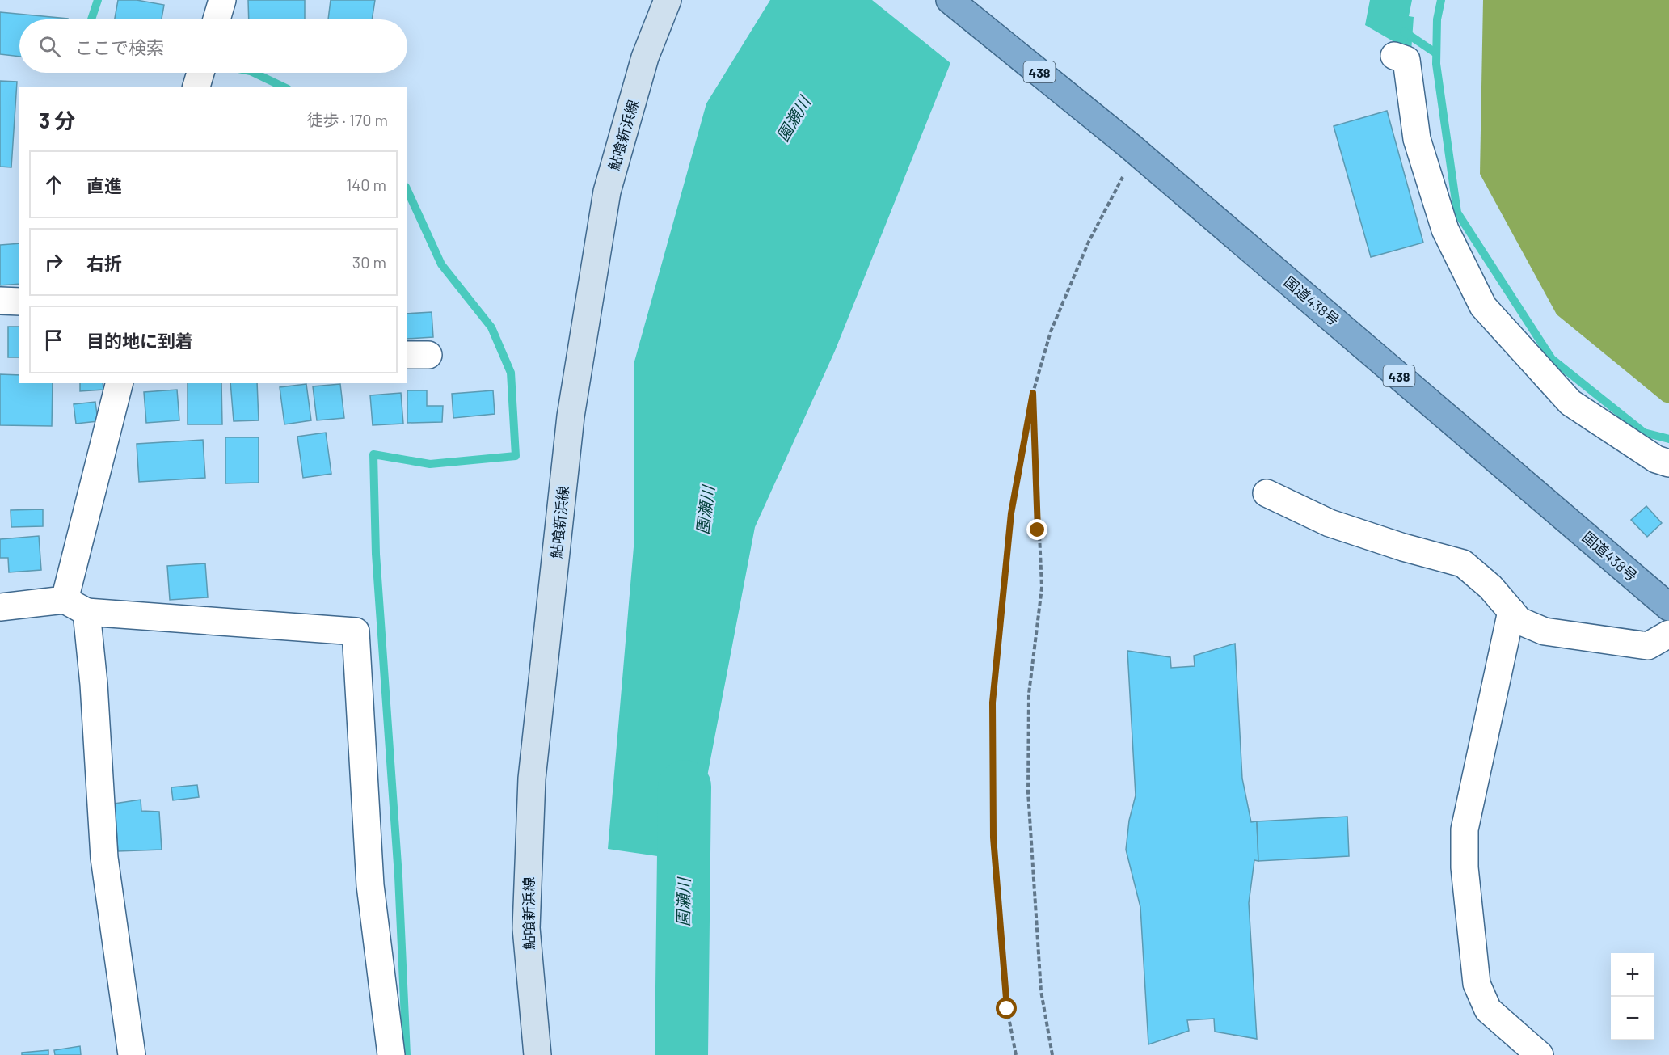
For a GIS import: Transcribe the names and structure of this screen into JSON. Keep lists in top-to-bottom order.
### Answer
{
  "streets": {
    "highway": ["438", "国道438号"],
    "main road": ["鮎喰新浜線"]
  },
  "water": ["園瀬川"],
  "page": {
    "search": "ここで検索",
    "heading": ["3 分", "徒歩 · 170 m"],
    "list": [
      ["直進", "140 m"],
      ["右折", "30 m"],
      "目的地に到着"
    ],
    "map_buttons": ["+", "−"]
  }
}
